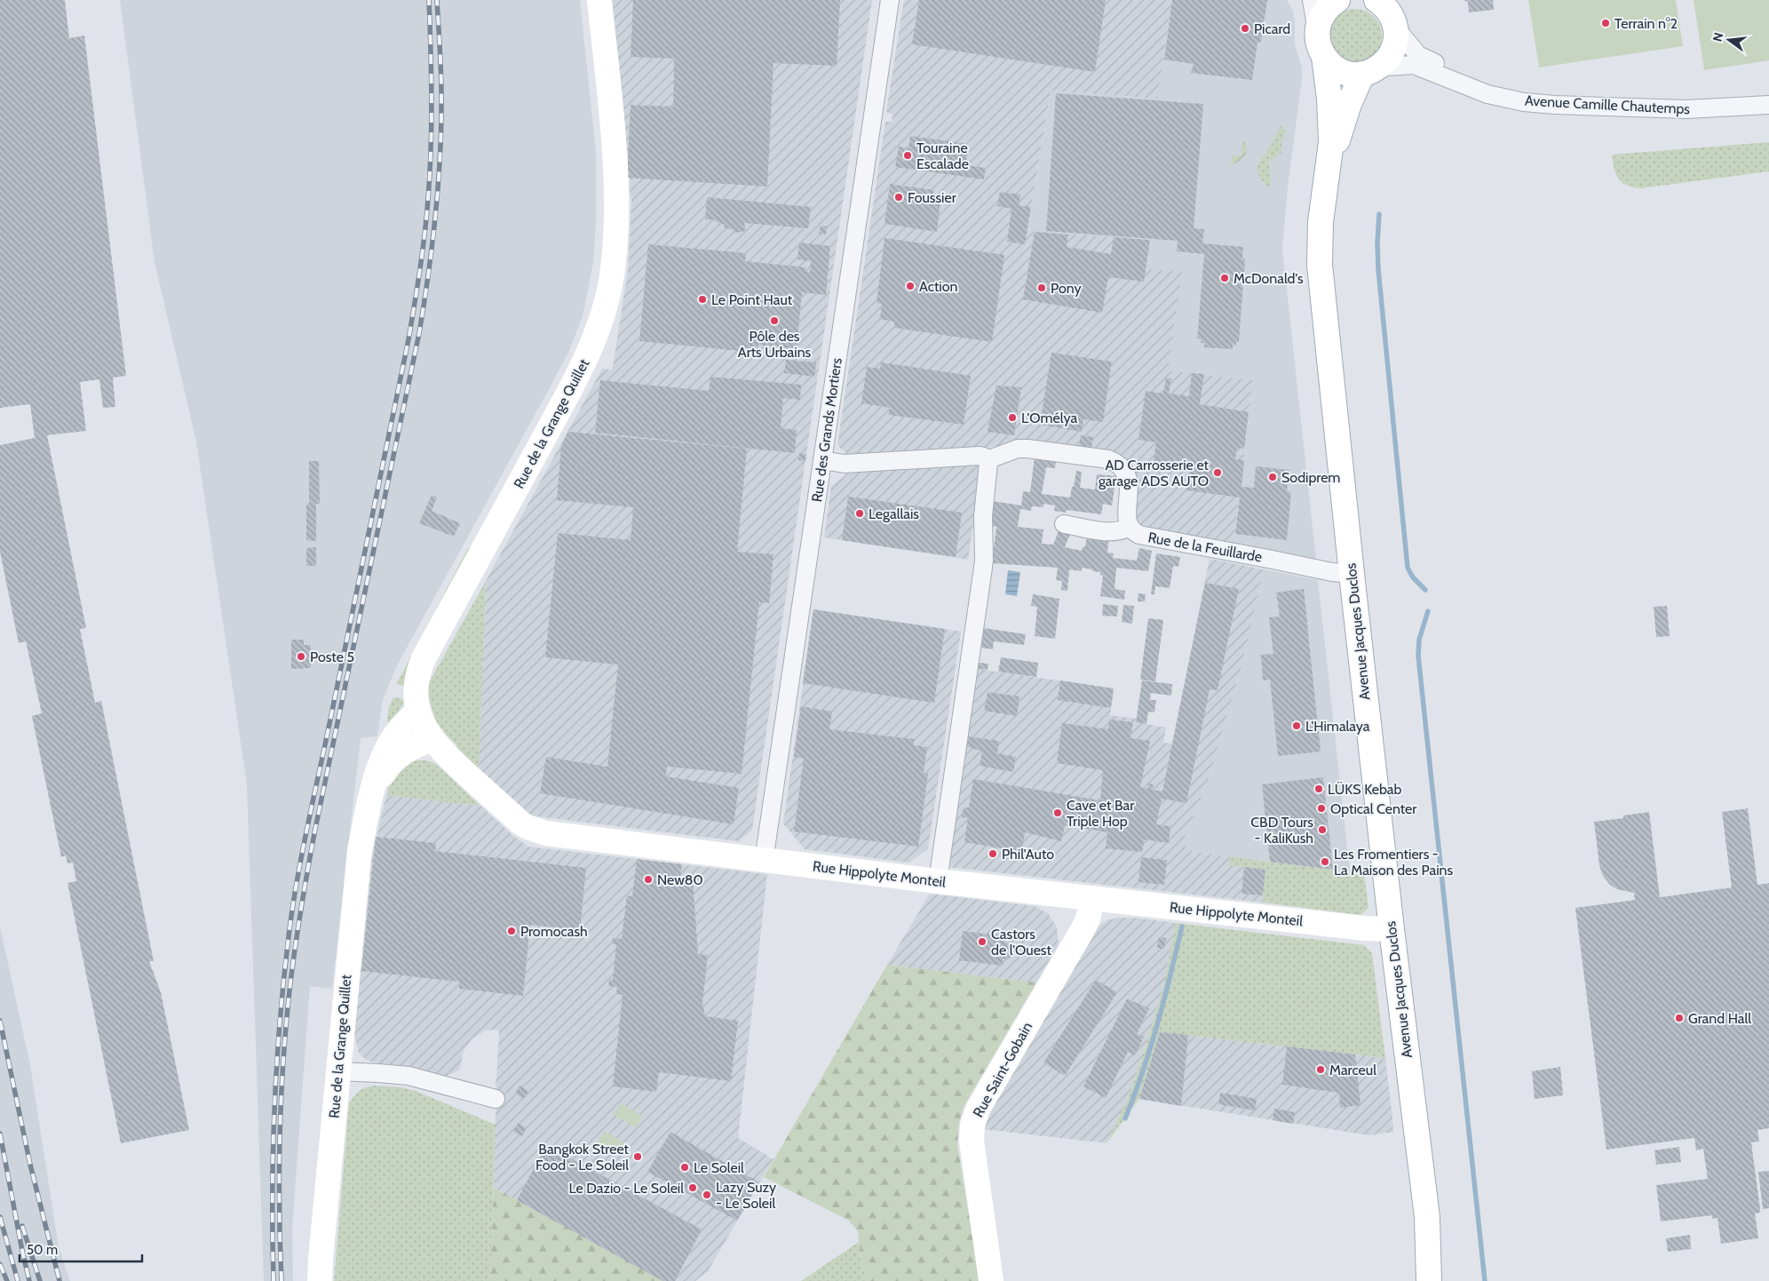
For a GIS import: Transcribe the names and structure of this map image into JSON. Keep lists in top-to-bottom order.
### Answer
{
  "streets": {
    "street": [
      "Avenue Camille Chautemps",
      "Rue de la Grange Quillet",
      "Rue des Grands Mortiers",
      "Rue de la Feuillarde",
      "Avenue Jacques Duclos",
      "Rue Hippolyte Monteil",
      "Rue Saint-Gobain"
    ]
  },
  "crossings": [
    ["Avenue Camille Chautemps", "Avenue Jacques Duclos"],
    ["Rue de la Grange Quillet", "Rue Hippolyte Monteil"],
    ["Rue des Grands Mortiers", "Rue Hippolyte Monteil"],
    ["Rue de la Feuillarde", "Avenue Jacques Duclos"],
    ["Avenue Jacques Duclos", "Rue Hippolyte Monteil"],
    ["Rue Hippolyte Monteil", "Rue Saint-Gobain"]
  ],
  "places": [
    "Terrain n°2",
    "Picard",
    "Touraine Escalade",
    "Foussier",
    "McDonald's",
    "Action",
    "Pony",
    "Le Point Haut",
    "Pôle des Arts Urbains",
    "L'Omélya",
    "AD Carrosserie et garage ADS AUTO",
    "Sodiprem",
    "Legallais",
    "Poste 5",
    "L'Himalaya",
    "LÜKS Kebab",
    "Optical Center",
    "Cave et Bar Triple Hop",
    "CBD Tours - KaliKush",
    "Phil'Auto",
    "Les Fromentiers - La Maison des Pains",
    "New80",
    "Promocash",
    "Castors de l'Ouest",
    "Grand Hall",
    "Marceul",
    "Bangkok Street Food - Le Soleil",
    "Le Soleil",
    "Le Dazio - Le Soleil",
    "Lazy Suzy - Le Soleil"
  ],
  "scale_bar": "50 m",
  "north": "left"
}
